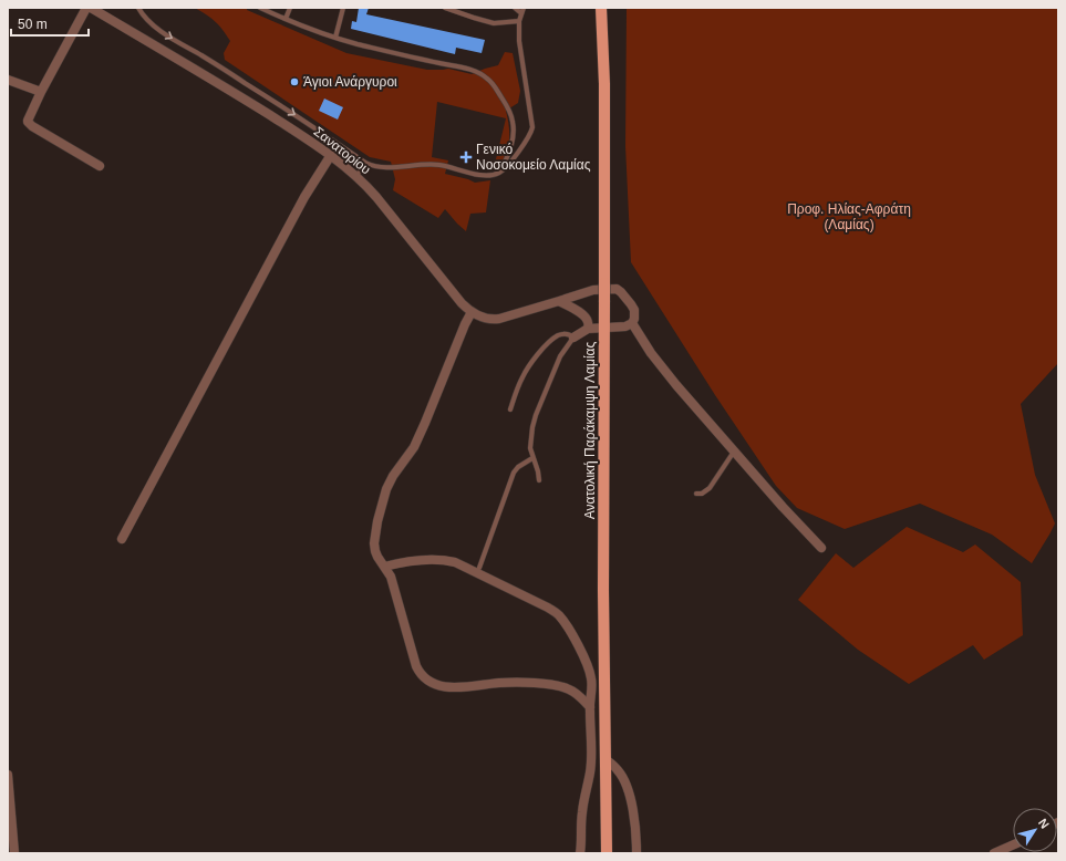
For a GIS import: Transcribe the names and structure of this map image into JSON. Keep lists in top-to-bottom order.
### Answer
{
  "streets": {
    "main road": ["Ανατολική Παράκαμψη Λαμίας"],
    "street": ["Σανατορίου"]
  },
  "parks": ["Προφ. Ηλίας-Αφράτη (Λαμίας)"],
  "places": {
    "other": ["Άγιοι Ανάργυροι"],
    "health": ["Γενικό Νοσοκομείο Λαμίας"]
  },
  "scale_bar": "50 m",
  "north": "top right"
}
